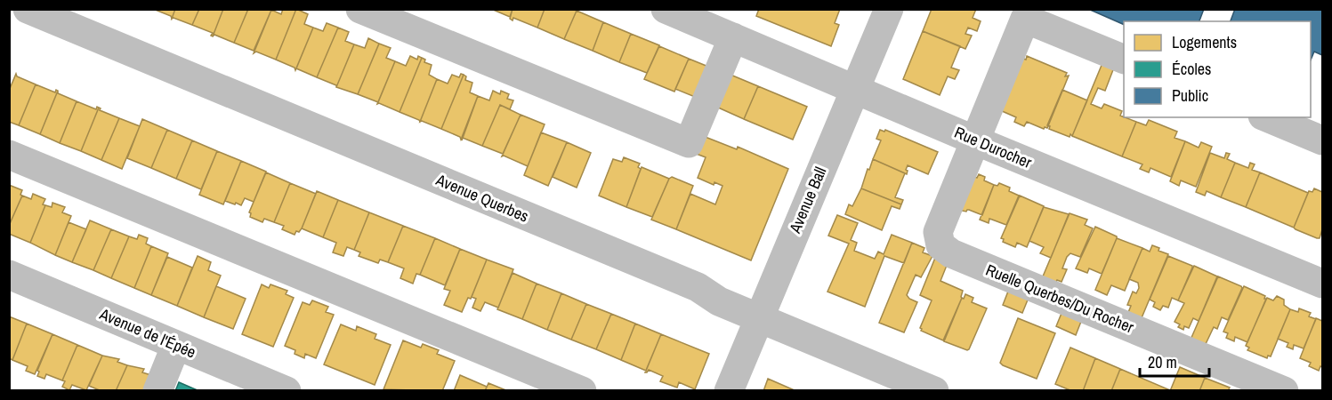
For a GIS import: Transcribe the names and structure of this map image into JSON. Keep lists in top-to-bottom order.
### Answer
{
  "streets": {
    "street": [
      "Rue Durocher",
      "Avenue Querbes",
      "Avenue Ball",
      "Ruelle Querbes/Du Rocher",
      "Avenue de l'Épée"
    ]
  },
  "crossings": [
    ["Rue Durocher", "Avenue Ball"],
    ["Rue Durocher", "Ruelle Querbes/Du Rocher"],
    ["Avenue Querbes", "Avenue Ball"]
  ],
  "legend": ["Logements", "Écoles", "Public"],
  "scale_bar": "20 m"
}
